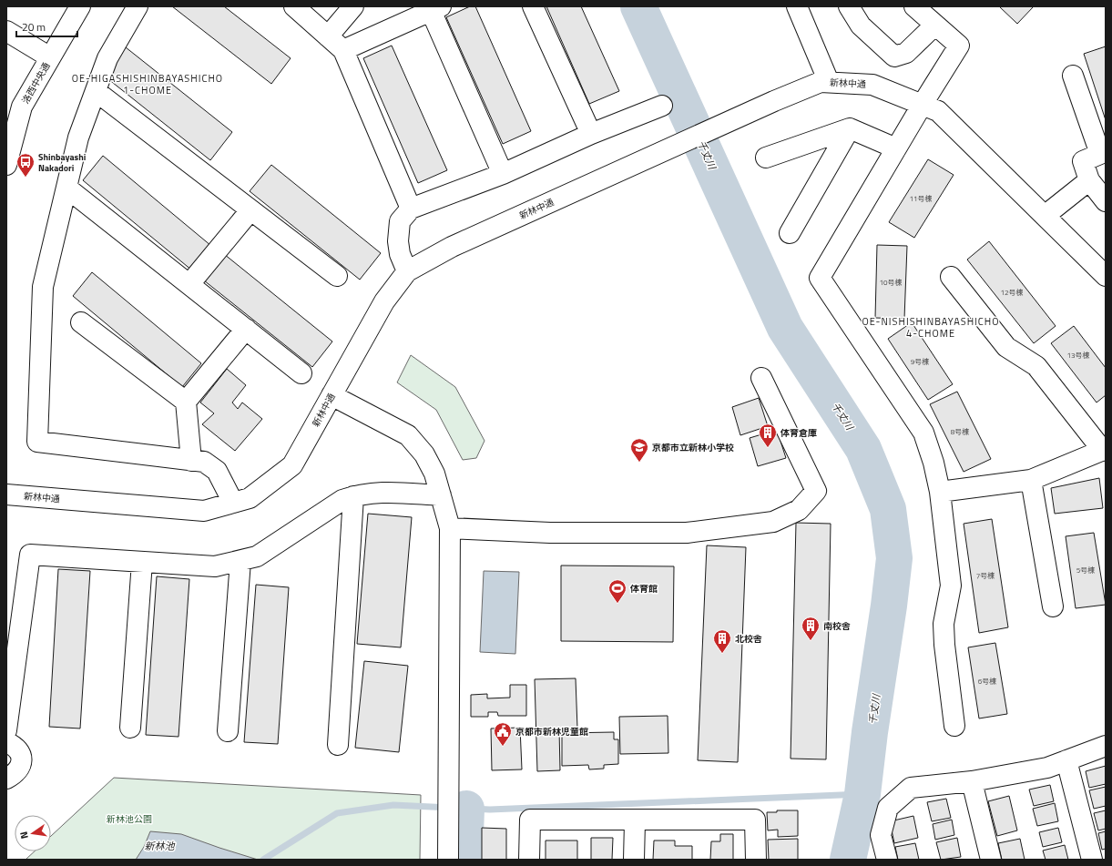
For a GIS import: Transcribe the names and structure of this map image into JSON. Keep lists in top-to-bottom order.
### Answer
{
  "streets": {
    "street": ["洛西中央通", "新林中通"]
  },
  "districts": ["OE-HIGASHISHINBAYASHICHO 1-CHOME", "OE-NISHISHINBAYASHICHO 4-CHOME"],
  "water": ["千丈川", "新林池"],
  "parks": ["新林池公園"],
  "places": {
    "bus stop": ["Shinbayashi Nakadori"],
    "building": ["体育倉庫", "南校舎", "北校舎"],
    "school or university": ["京都市立新林小学校"],
    "sports": ["体育館"],
    "public building": ["京都市新林児童館"]
  },
  "house_numbers": [
    "11号棟",
    "10号棟",
    "12号棟",
    "13号棟",
    "9号棟",
    "8号棟",
    "5号棟",
    "7号棟",
    "6号棟"
  ],
  "scale_bar": "20 m",
  "north": "left"
}
